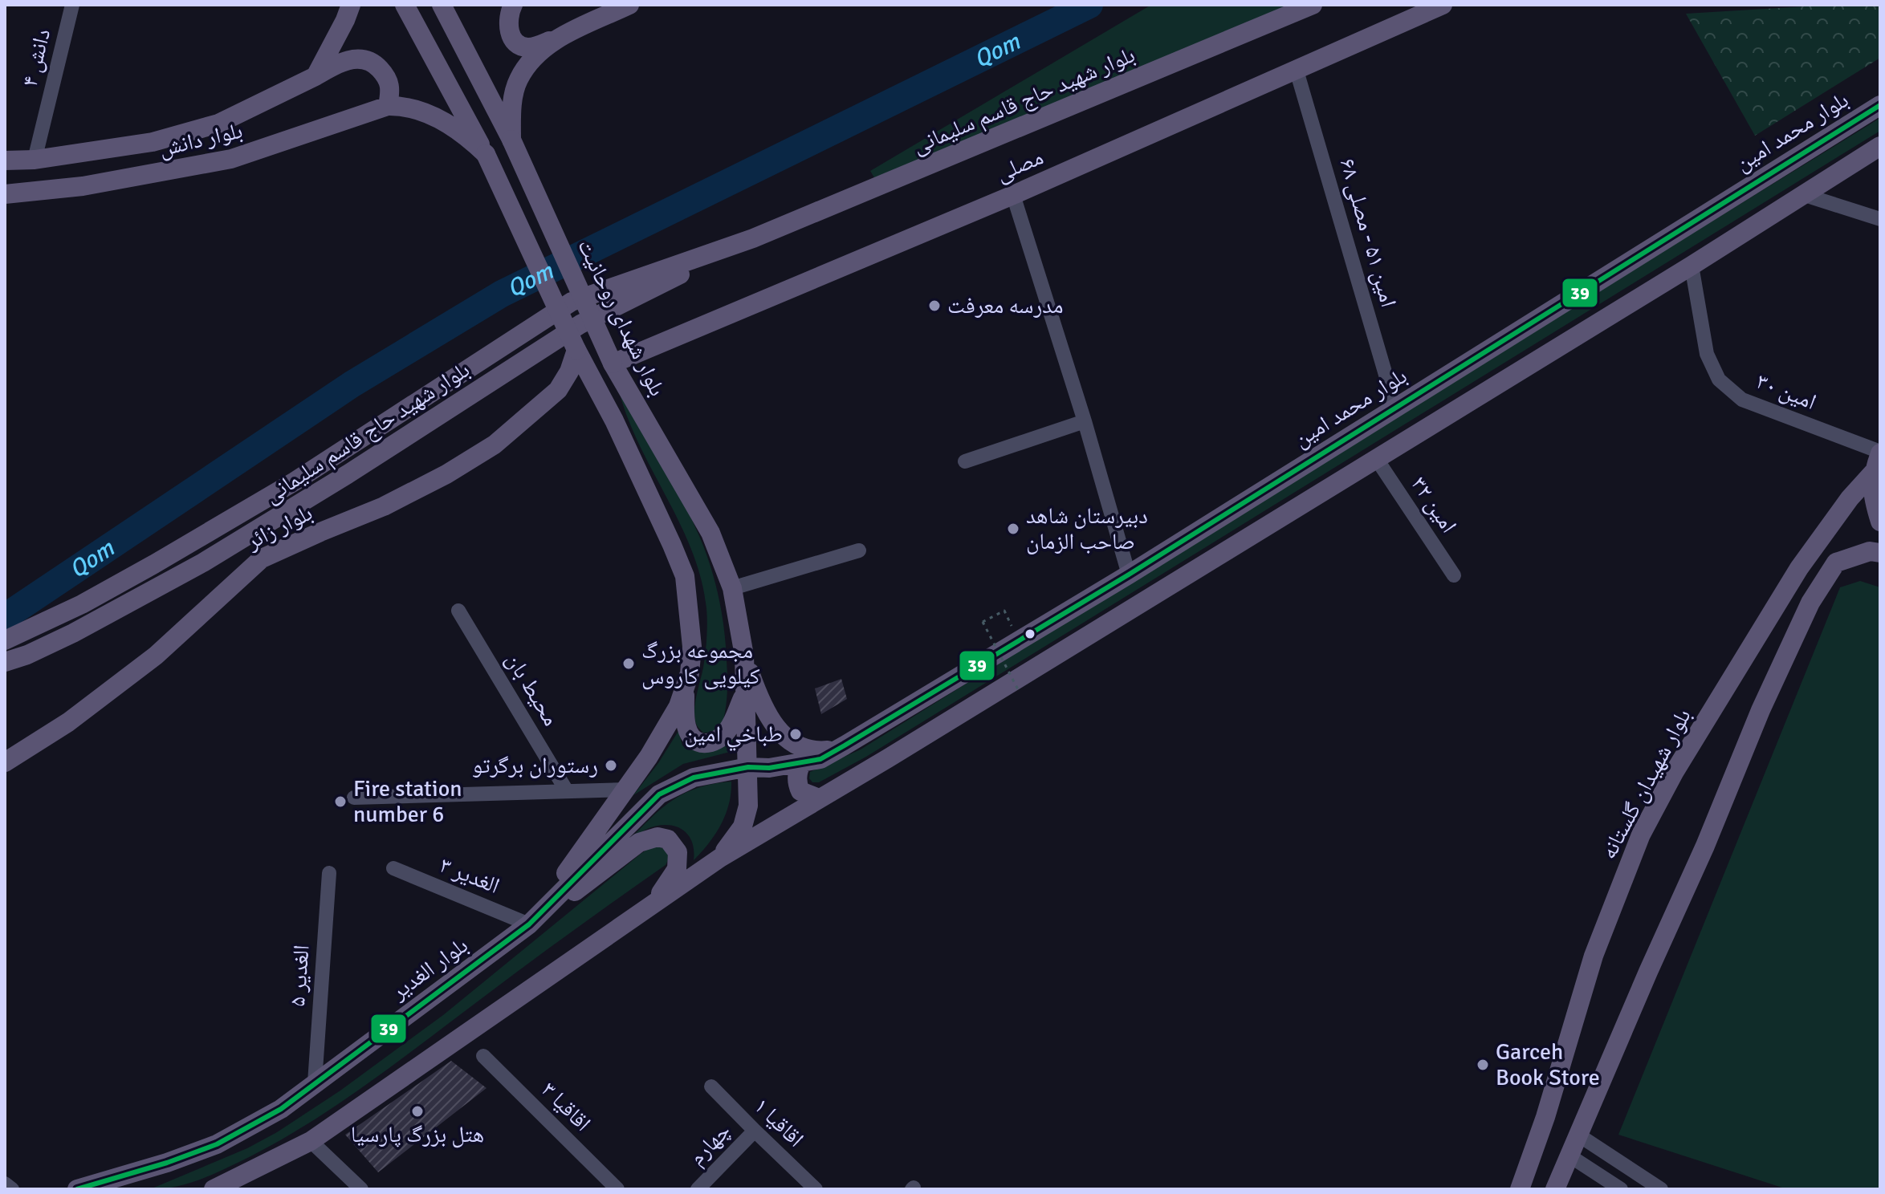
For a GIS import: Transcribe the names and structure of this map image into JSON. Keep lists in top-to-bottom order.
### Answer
{
  "streets": {
    "main road": [
      "بلوار شهید حاج قاسم سلیمانی",
      "بلوار محمد امین",
      "بلوار دانش",
      "مصلی",
      "بلوار شهدای روحانیت",
      "بلوار زائر",
      "بلوار شهیدان گلستانه",
      "بلوار الغدیر"
    ],
    "street": [
      "دانش ۴",
      "امین ۵۱ - مصلی ۶۸",
      "امین ۳۰",
      "امین ۳۲",
      "محیط بان",
      "الغدیر ۳",
      "الغدیر ۵",
      "اقاقیا ۳",
      "اقاقیا ۱",
      "چهارم"
    ]
  },
  "crossings": [
    ["دانش ۴", "بلوار دانش"],
    ["بلوار محمد امین", "امین ۵۱ - مصلی ۶۸"],
    ["بلوار محمد امین", "بلوار الغدیر"],
    ["مصلی", "امین ۵۱ - مصلی ۶۸"],
    ["مصلی", "بلوار شهدای روحانیت"],
    ["الغدیر ۳", "بلوار الغدیر"],
    ["بلوار الغدیر", "الغدیر ۵"],
    ["اقاقیا ۱", "چهارم"]
  ],
  "water": ["Qom"],
  "places": [
    "مدرسه معرفت",
    "دبیرستان شاهد صاحب الزمان",
    "مجموعه بزرگ کیلویی کاروس",
    "طباخي امين",
    "رستوران برگرتو",
    "Fire station number 6",
    "Garceh Book Store",
    "هتل بزرگ پارسیا"
  ],
  "lines": ["transit line 39"]
}
